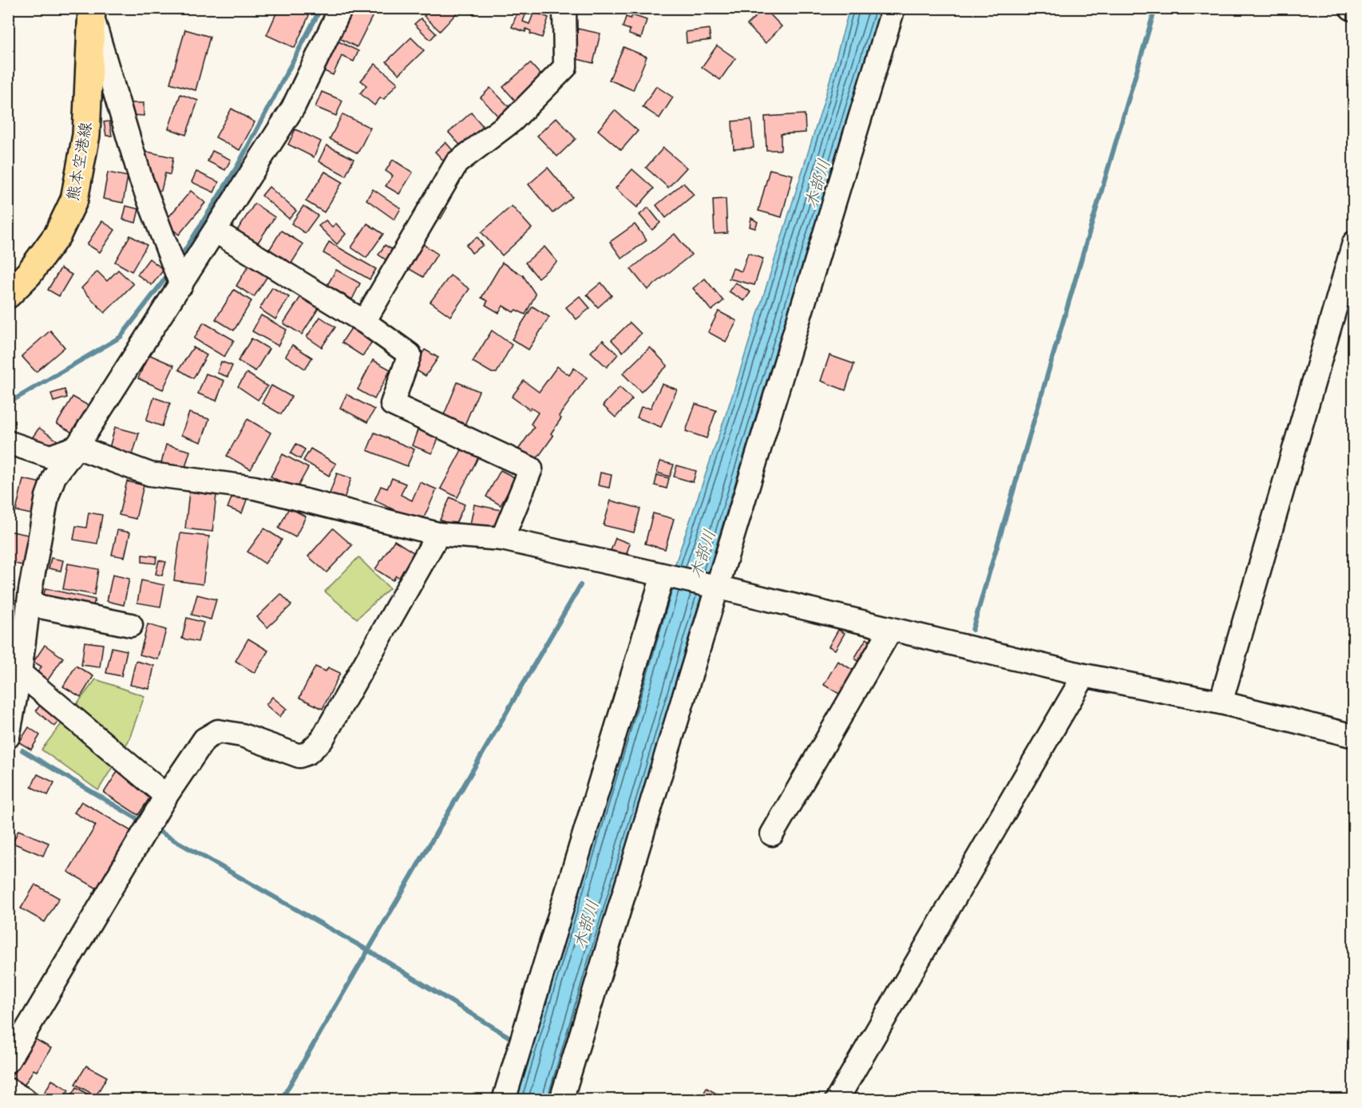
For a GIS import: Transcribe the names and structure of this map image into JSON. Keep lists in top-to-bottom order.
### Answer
{
  "streets": {
    "main road": ["熊本空港線"]
  },
  "water": ["木部川"]
}
